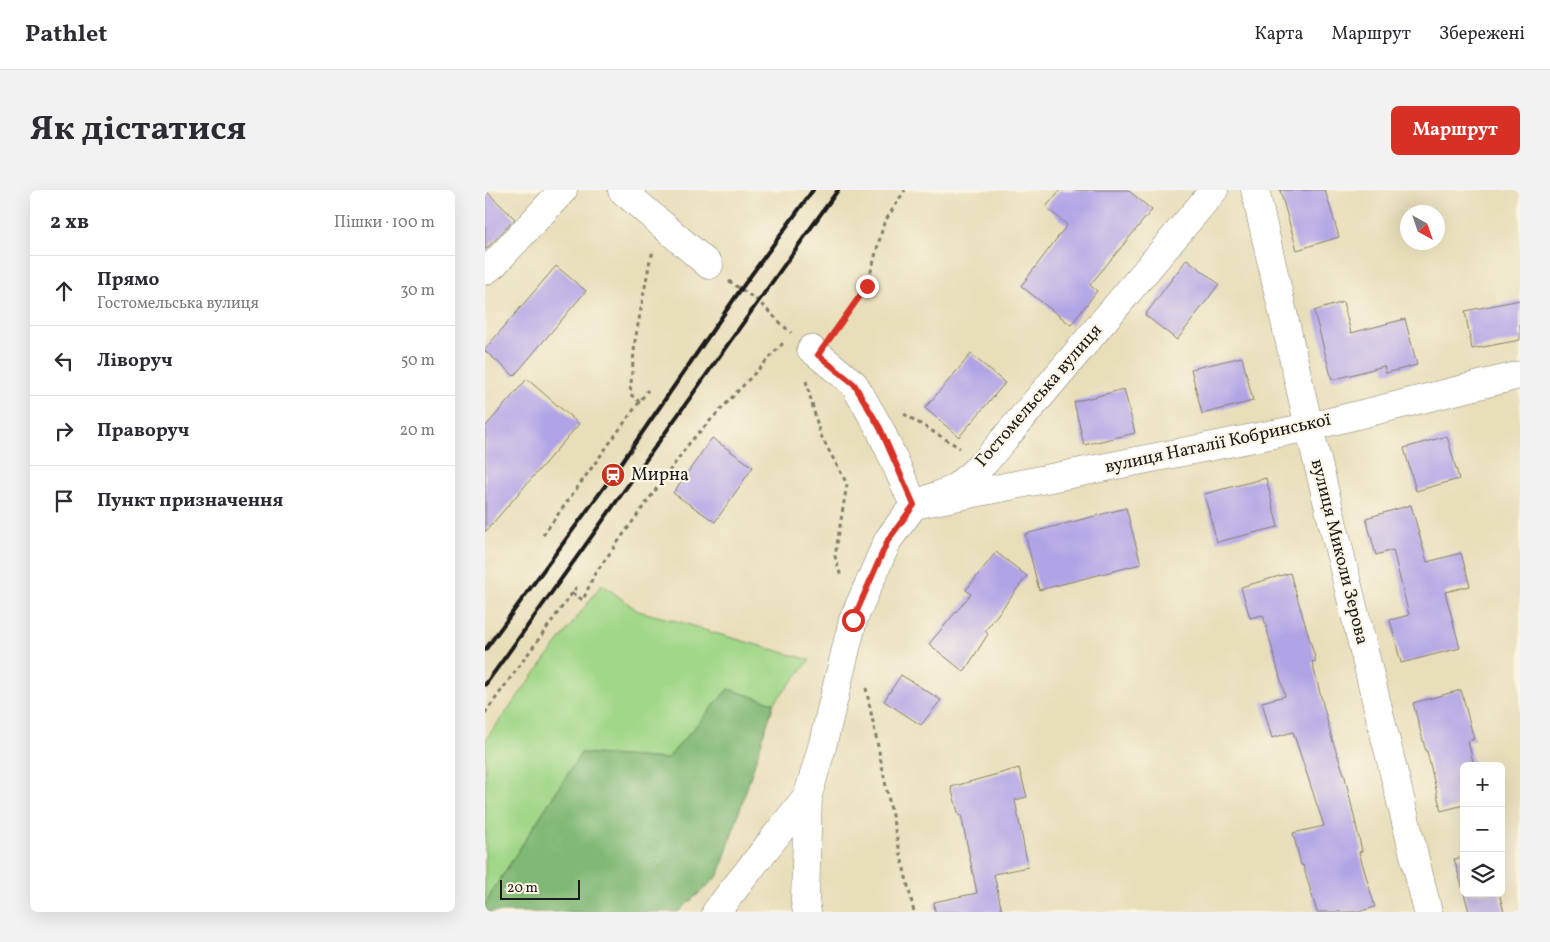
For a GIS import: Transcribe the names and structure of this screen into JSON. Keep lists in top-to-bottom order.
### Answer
{
  "streets": {
    "street": ["Гостомельська вулиця", "вулиця Наталії Кобринської", "вулиця Миколи Зерова"]
  },
  "crossings": [
    ["Гостомельська вулиця", "вулиця Наталії Кобринської"],
    ["вулиця Наталії Кобринської", "вулиця Миколи Зерова"]
  ],
  "places": {
    "station": ["Мирна"]
  },
  "scale_bar": "20 m",
  "north": "bottom right",
  "page": {
    "header": "Pathlet",
    "nav": ["Карта", "Маршрут", "Збережені"],
    "title": "Як дістатися",
    "buttons": "Маршрут",
    "heading": ["2 хв", "Пішки · 100 m"],
    "list": [
      ["Прямо", "Гостомельська вулиця", "30 m"],
      ["Ліворуч", "50 m"],
      ["Праворуч", "20 m"],
      "Пункт призначення"
    ],
    "map_buttons": ["+", "−"],
    "scale": "20 m"
  }
}
